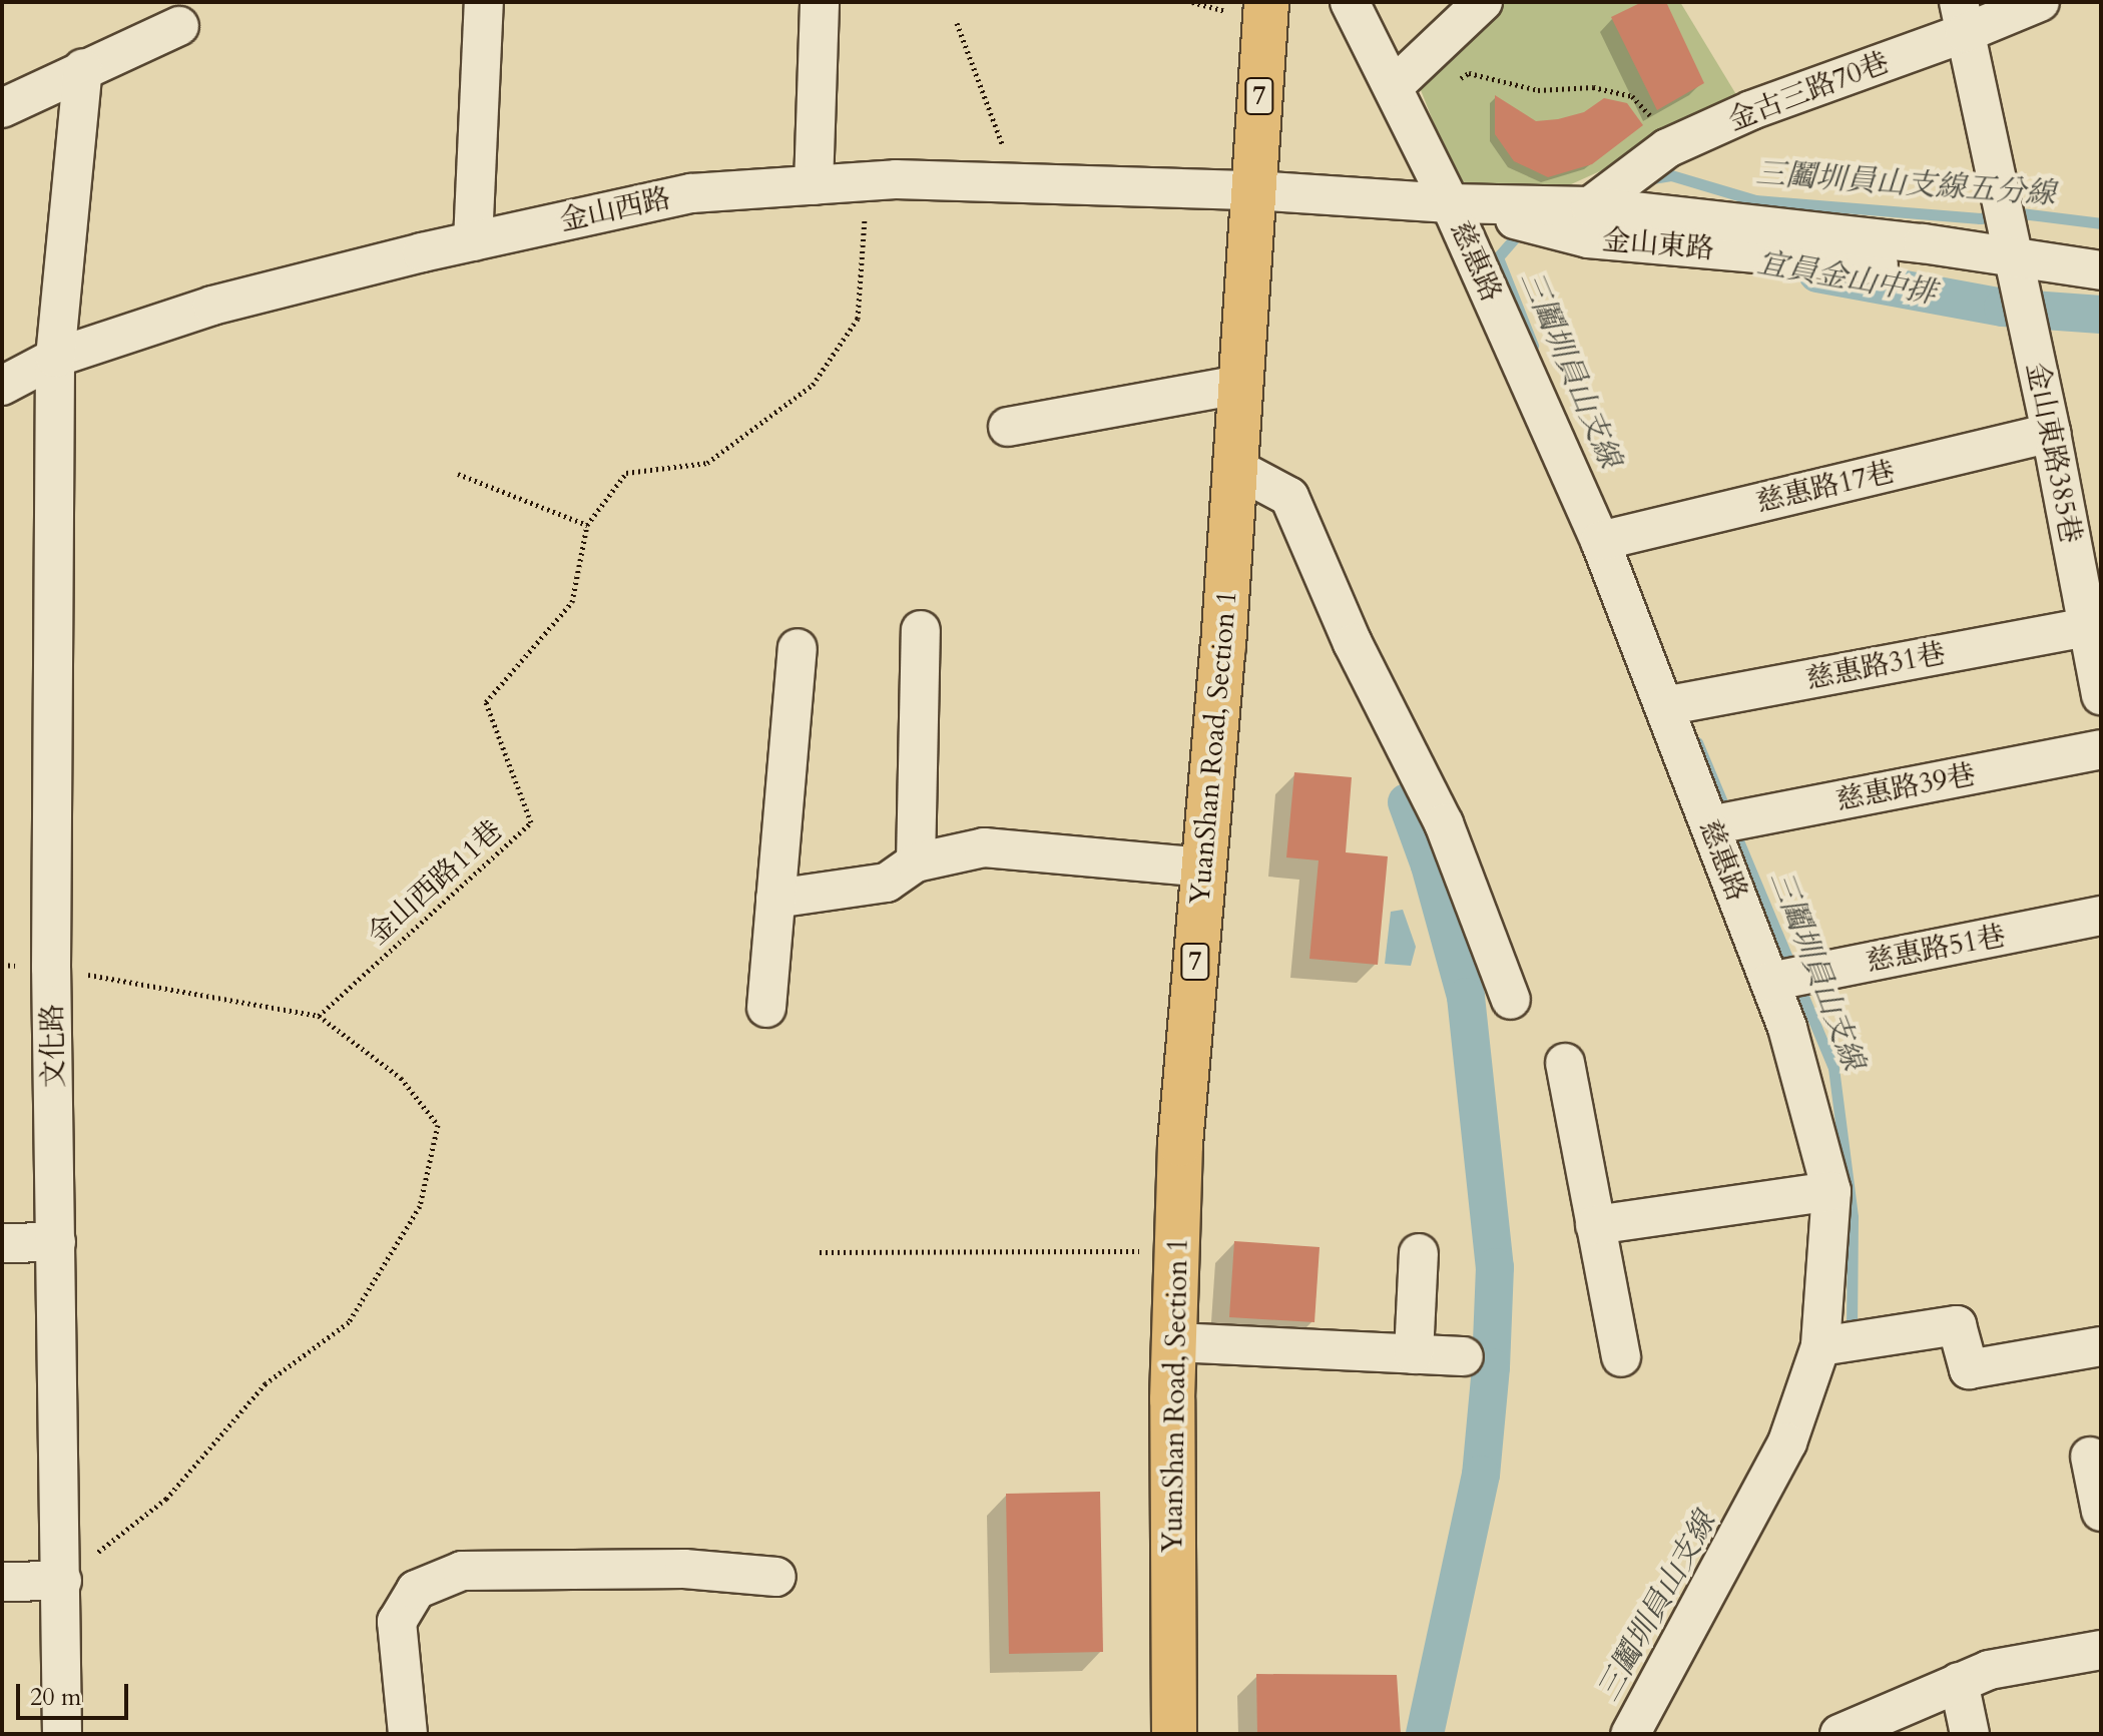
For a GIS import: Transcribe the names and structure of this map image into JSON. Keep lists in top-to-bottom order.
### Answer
{
  "streets": {
    "main road": ["7", "YuanShan Road, Section 1"],
    "street": [
      "金古三路70巷",
      "金山西路",
      "金山東路",
      "慈惠路",
      "金山東路385巷",
      "慈惠路17巷",
      "慈惠路31巷",
      "慈惠路39巷",
      "慈惠路51巷",
      "文化路"
    ],
    "path": ["金山西路11巷"]
  },
  "crossings": [
    ["金古三路70巷", "金山東路"],
    ["金古三路70巷", "金山東路385巷"],
    ["金山西路", "金山東路"],
    ["金山西路", "YuanShan Road, Section 1"],
    ["金山西路", "金山西路11巷"],
    ["金山西路", "文化路"],
    ["金山東路", "慈惠路"],
    ["金山東路", "金山東路385巷"],
    ["金山東路", "YuanShan Road, Section 1"],
    ["慈惠路", "慈惠路17巷"],
    ["慈惠路", "慈惠路31巷"],
    ["慈惠路", "慈惠路39巷"],
    ["慈惠路", "慈惠路51巷"],
    ["金山東路385巷", "慈惠路17巷"],
    ["金山東路385巷", "慈惠路31巷"]
  ],
  "water": ["三鬮圳員山支線五分線", "宜員金山中排", "三鬮圳員山支線"],
  "scale_bar": "20 m"
}
